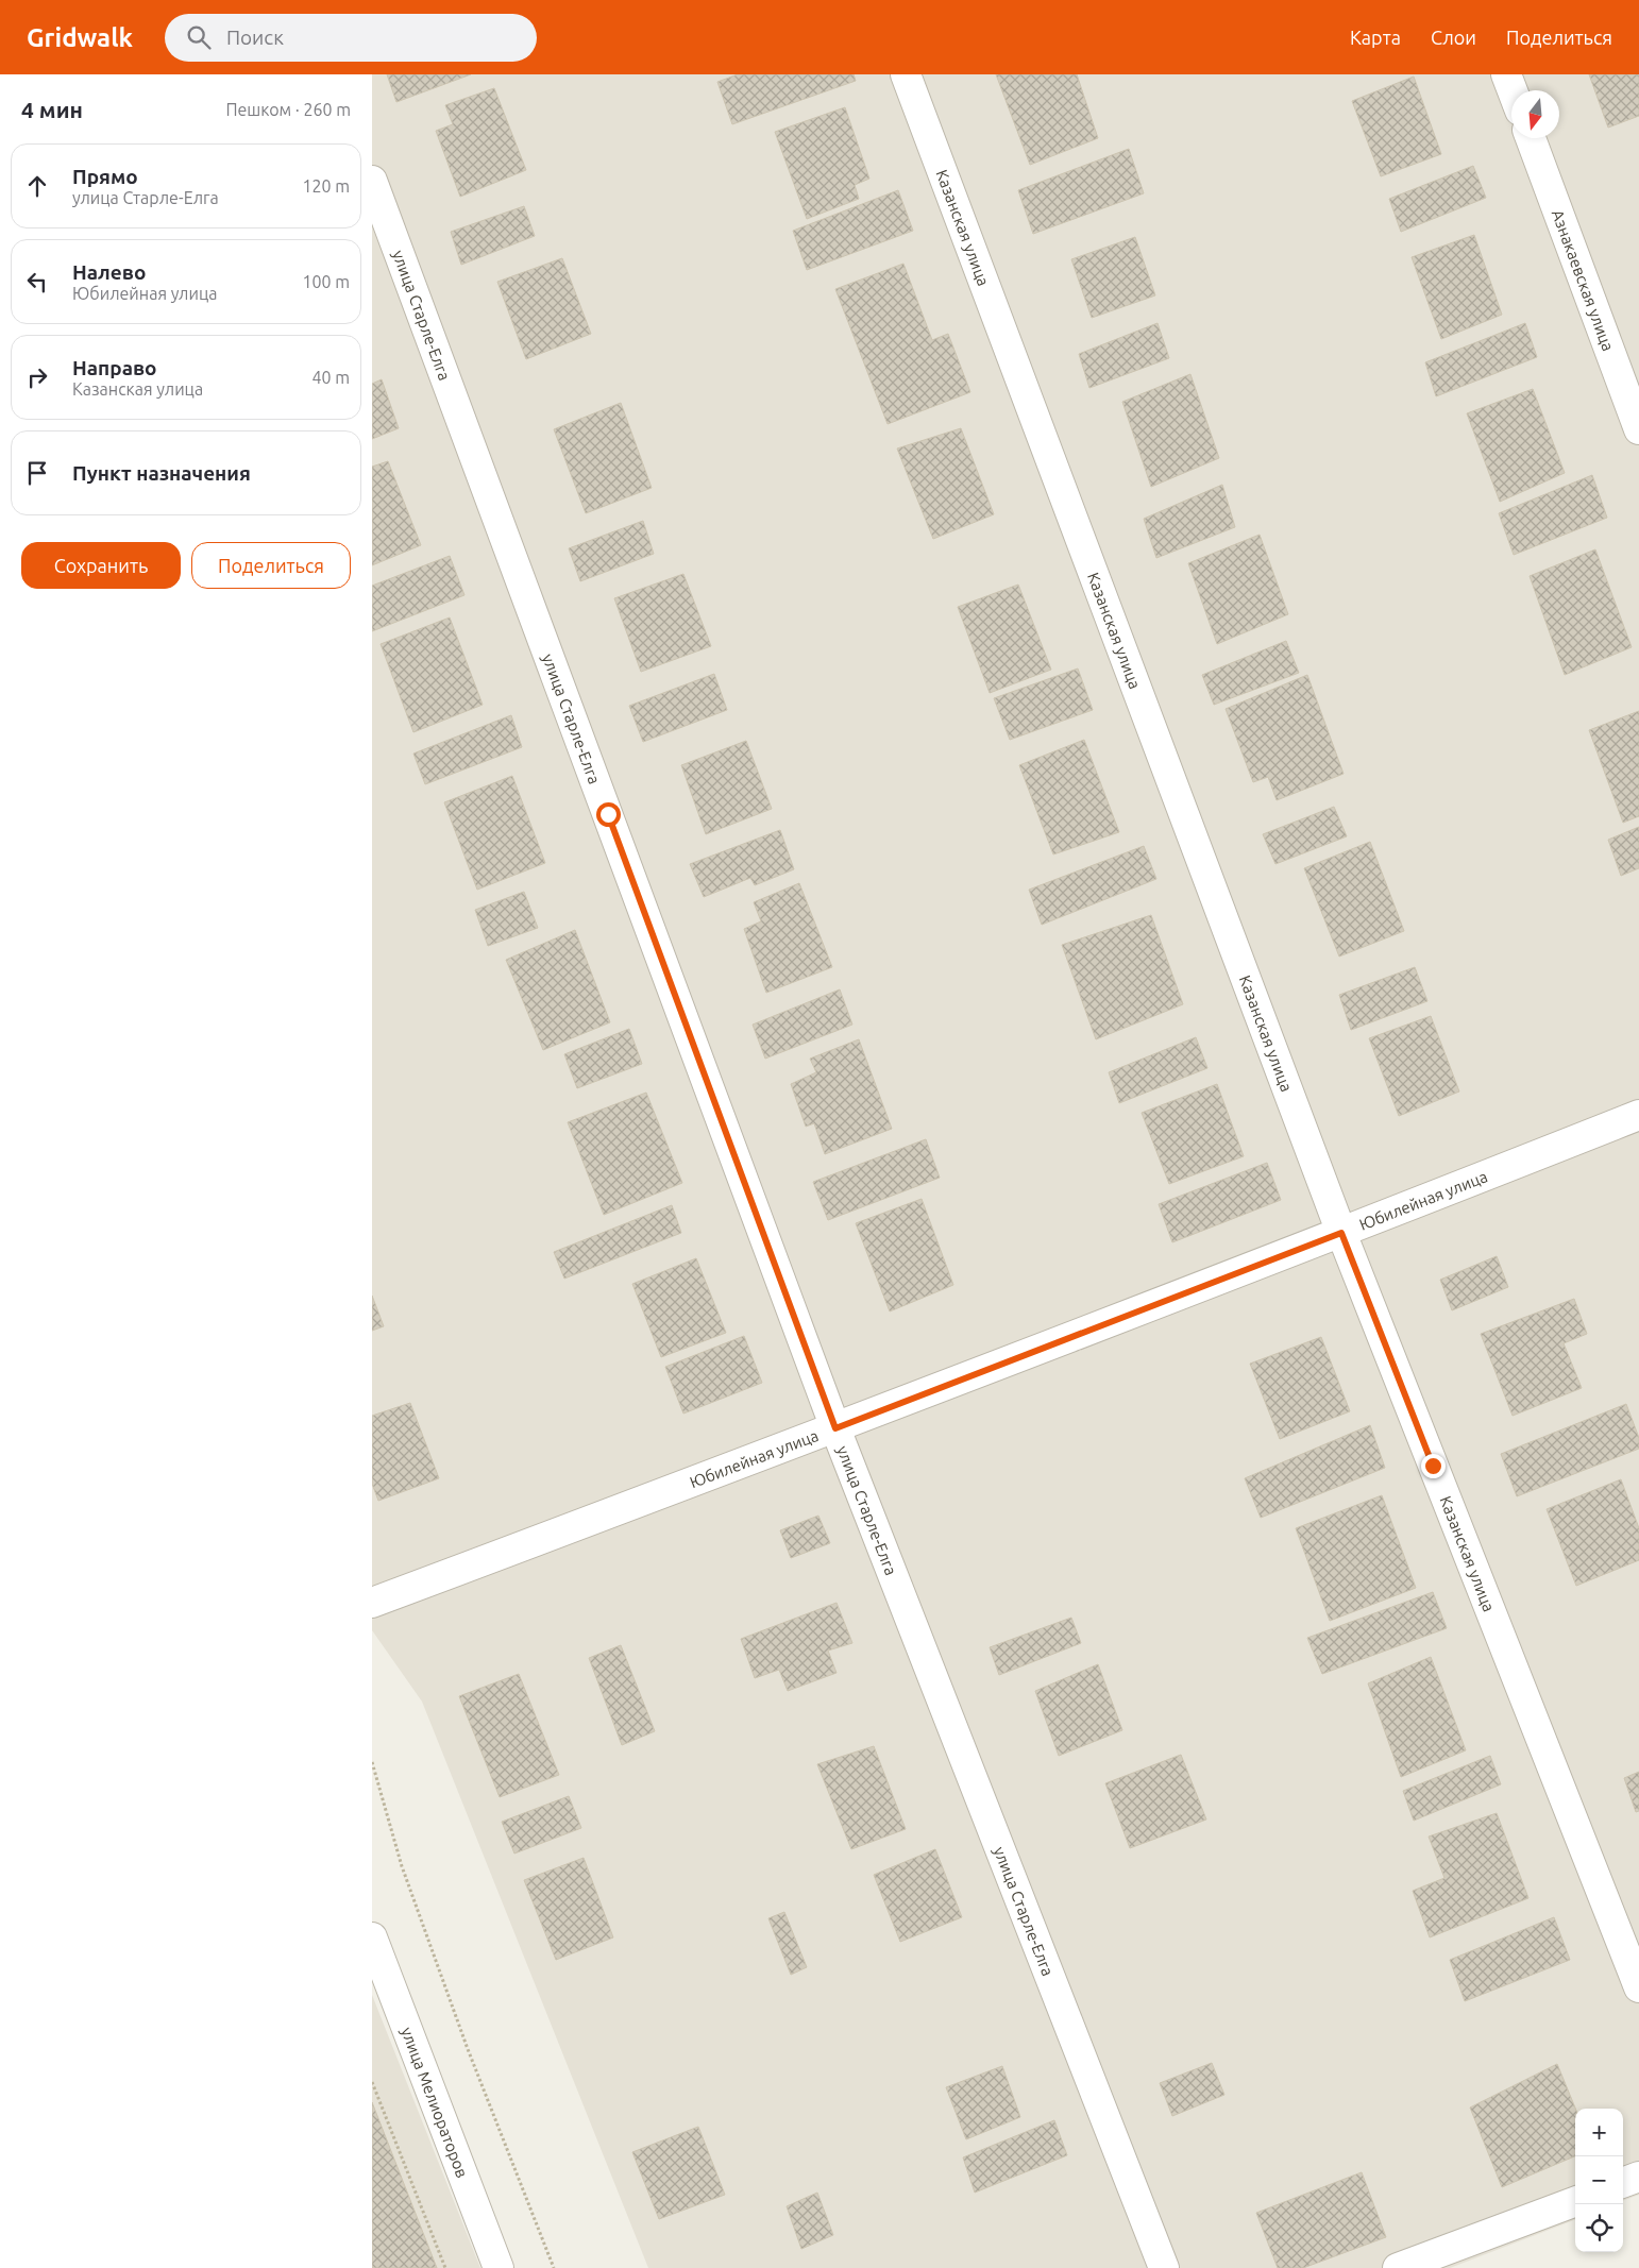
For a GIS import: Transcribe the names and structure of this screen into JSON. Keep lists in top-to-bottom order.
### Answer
{
  "streets": {
    "street": [
      "Казанская улица",
      "Азнакаевская улица",
      "улица Старле-Елга",
      "Юбилейная улица",
      "улица Мелиораторов"
    ]
  },
  "crossings": [
    ["Казанская улица", "Юбилейная улица"],
    ["улица Старле-Елга", "Юбилейная улица"]
  ],
  "north": "bottom",
  "page": {
    "header": "Gridwalk",
    "search": "Поиск",
    "nav": ["Карта", "Слои", "Поделиться"],
    "heading": ["4 мин", "Пешком · 260 m"],
    "list": [
      ["Прямо", "улица Старле-Елга", "120 m"],
      ["Налево", "Юбилейная улица", "100 m"],
      ["Направо", "Казанская улица", "40 m"],
      "Пункт назначения"
    ],
    "buttons": ["Сохранить", "Поделиться"],
    "map_buttons": ["+", "−"]
  }
}
